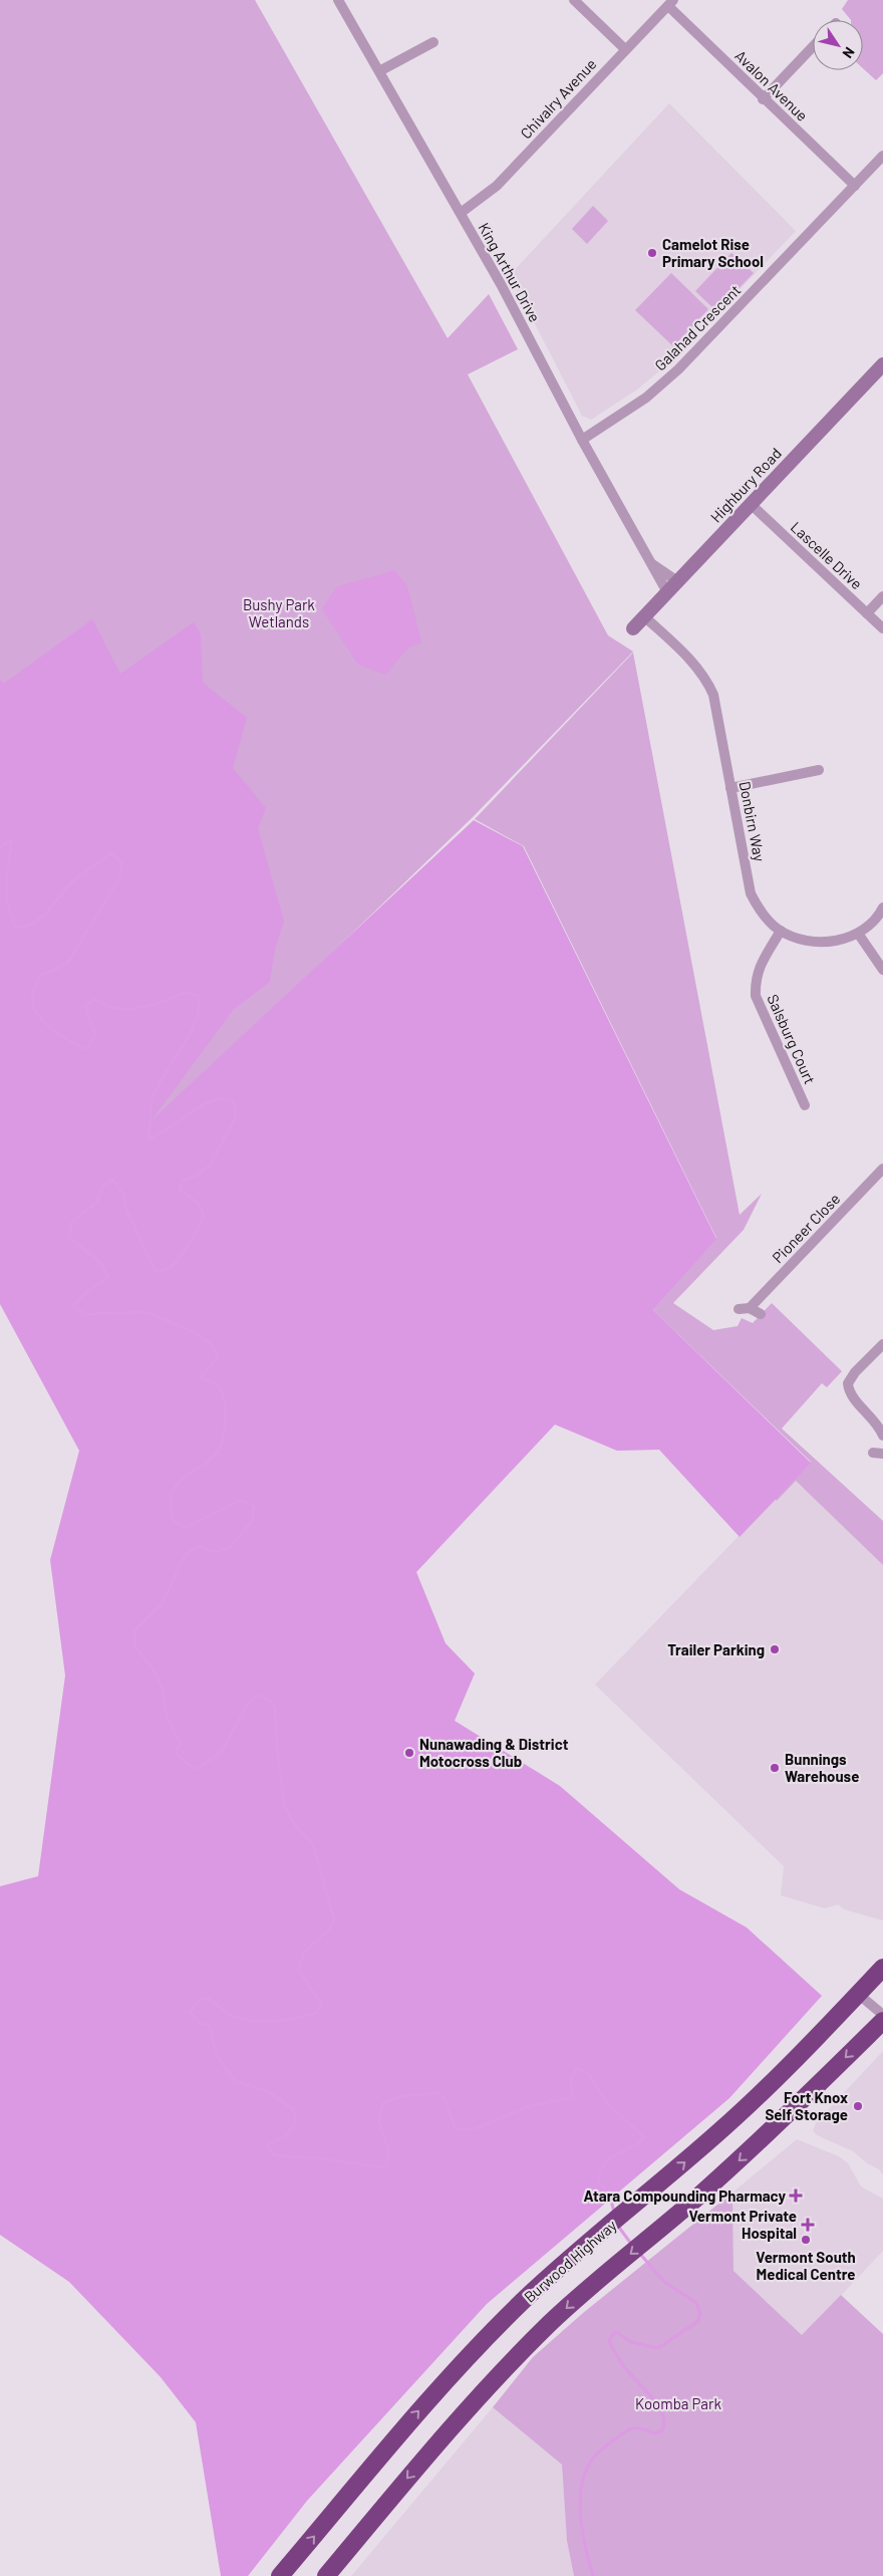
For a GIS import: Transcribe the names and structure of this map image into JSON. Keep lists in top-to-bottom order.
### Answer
{
  "streets": {
    "highway": ["Burwood Highway"],
    "main road": ["Highbury Road"],
    "street": [
      "Avalon Avenue",
      "Chivalry Avenue",
      "King Arthur Drive",
      "Galahad Crescent",
      "Lascelle Drive",
      "Donbirn Way",
      "Salsburg Court",
      "Pioneer Close"
    ]
  },
  "crossings": [
    ["Avalon Avenue", "Chivalry Avenue"],
    ["Avalon Avenue", "Galahad Crescent"],
    ["Chivalry Avenue", "King Arthur Drive"],
    ["King Arthur Drive", "Galahad Crescent"],
    ["King Arthur Drive", "Highbury Road"],
    ["Highbury Road", "Lascelle Drive"],
    ["Highbury Road", "Donbirn Way"],
    ["Donbirn Way", "Salsburg Court"]
  ],
  "parks": ["Bushy Park Wetlands", "Koomba Park"],
  "places": {
    "other": [
      "Camelot Rise Primary School",
      "Trailer Parking",
      "Nunawading & District Motocross Club",
      "Bunnings Warehouse",
      "Fort Knox Self Storage",
      "Vermont South Medical Centre"
    ],
    "health": ["Atara Compounding Pharmacy", "Vermont Private Hospital"]
  },
  "north": "bottom right"
}
